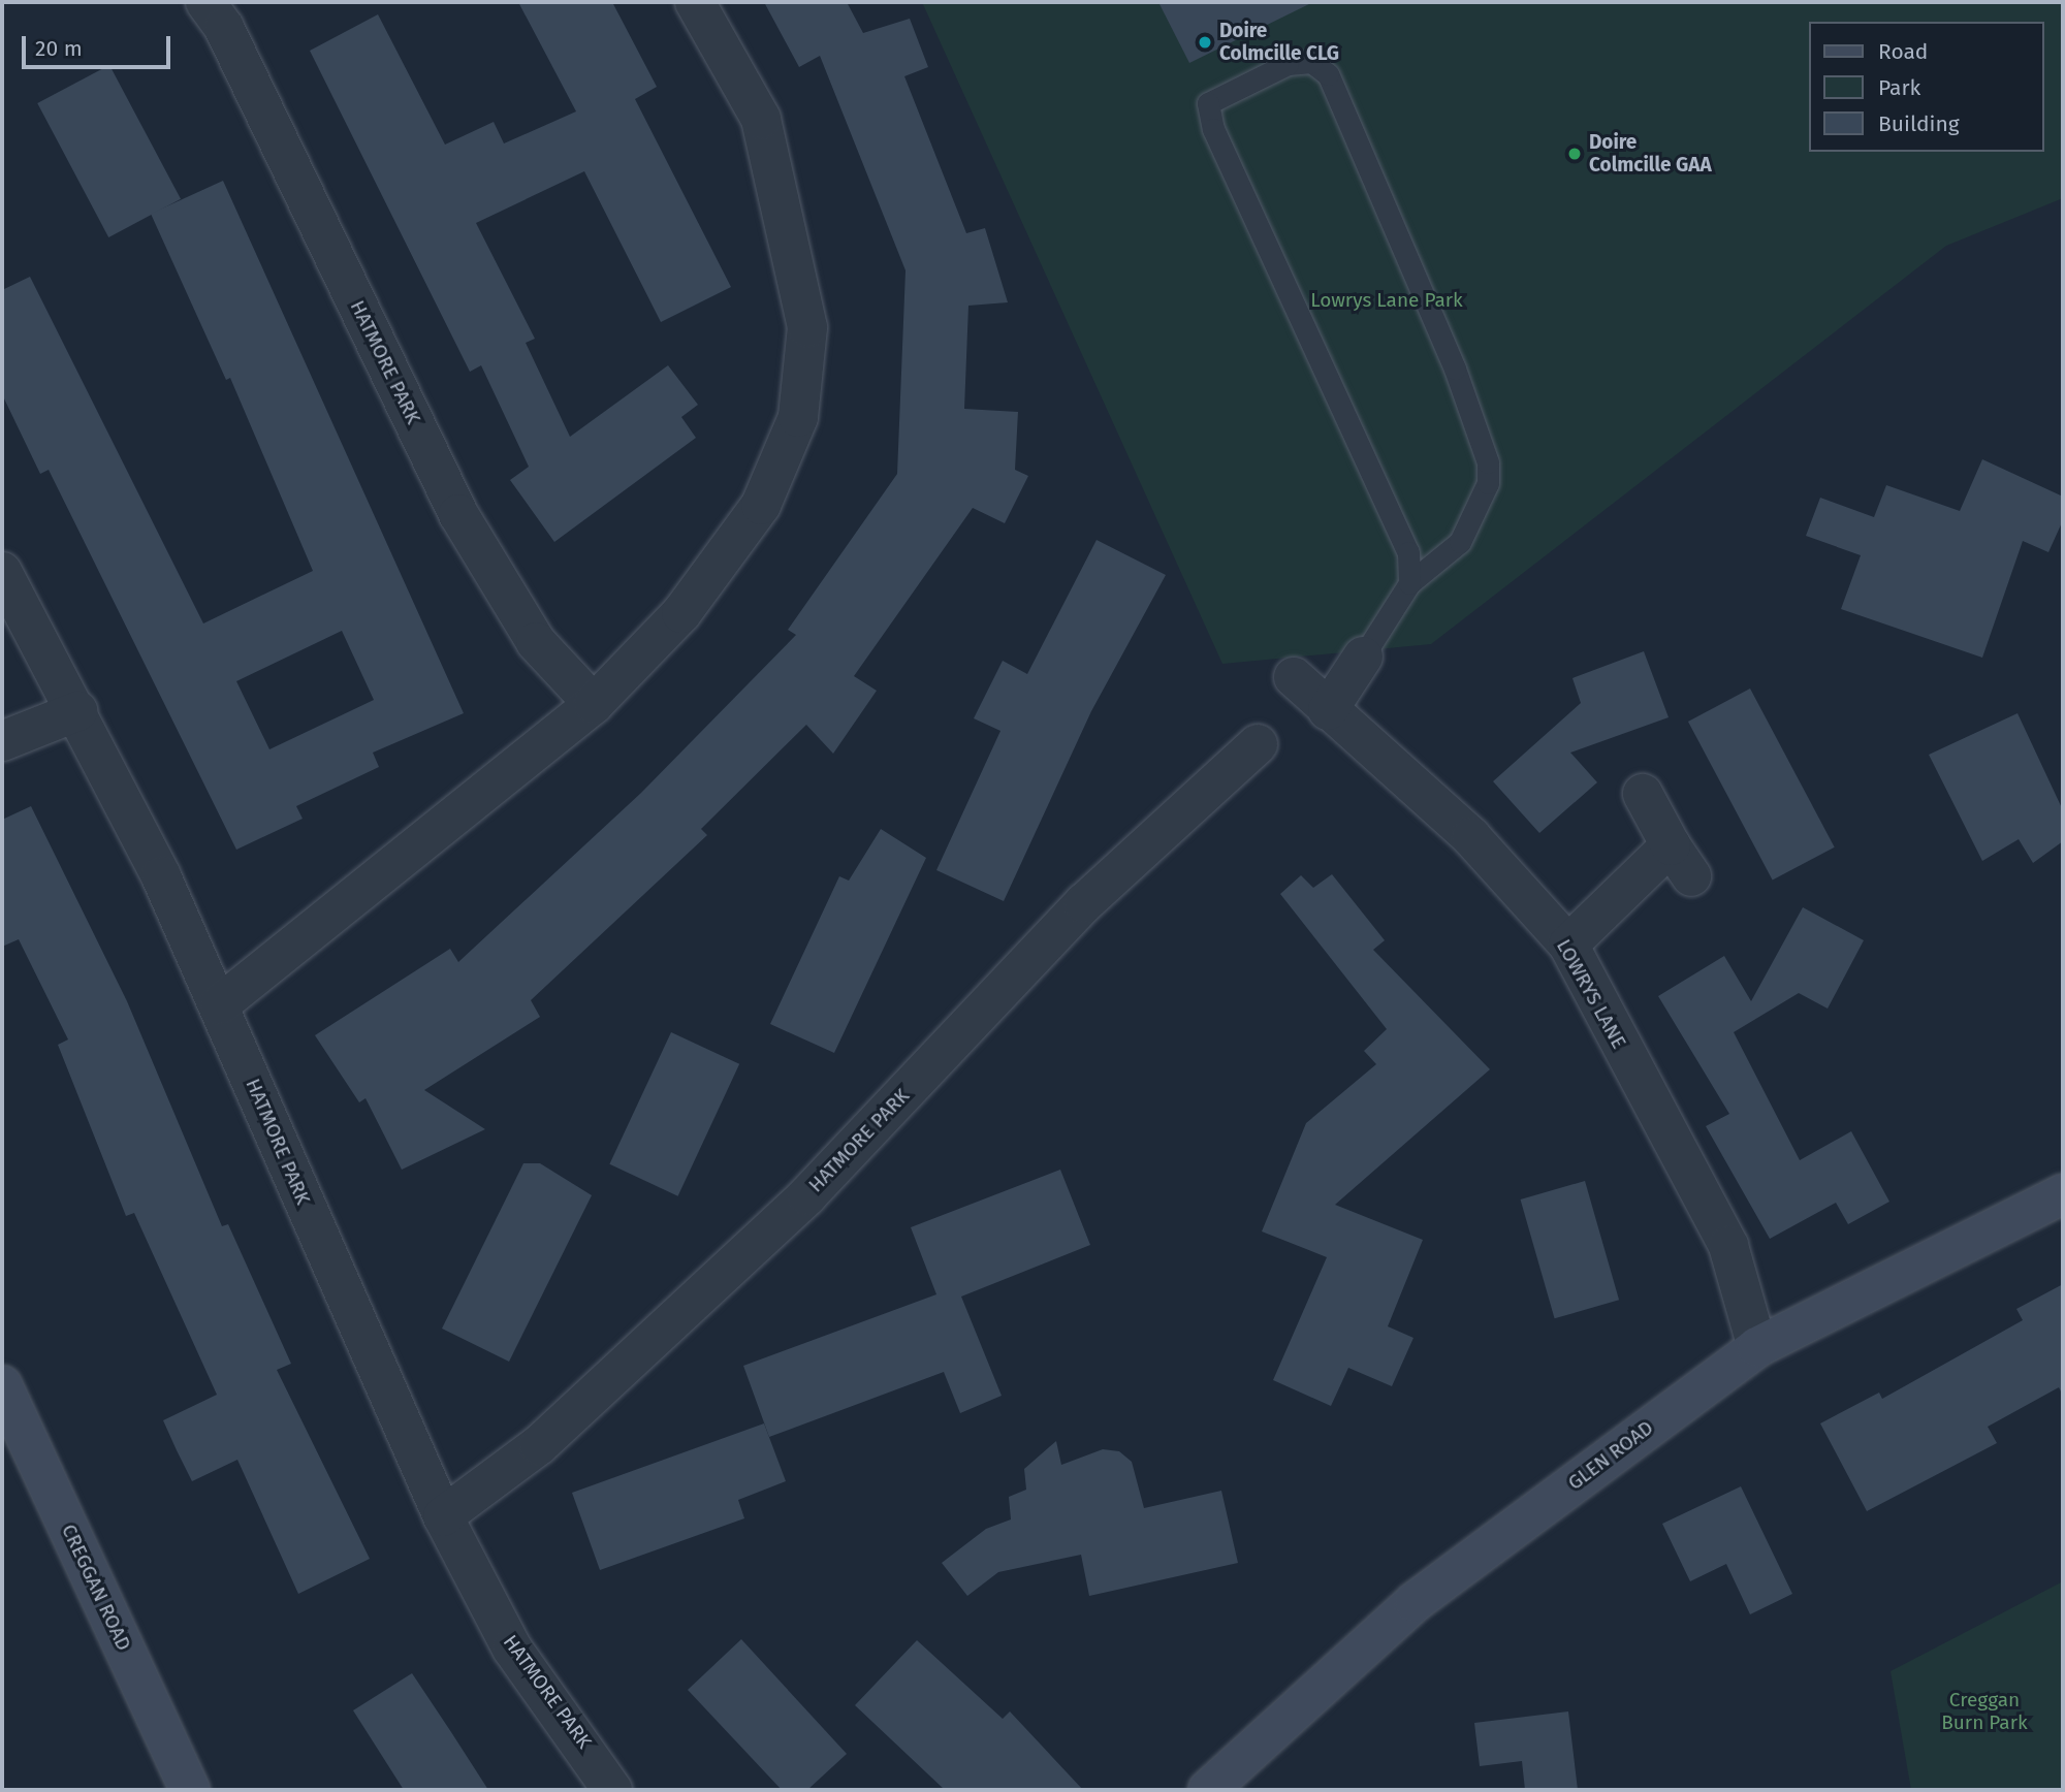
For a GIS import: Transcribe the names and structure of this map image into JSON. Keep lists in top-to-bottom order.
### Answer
{
  "streets": {
    "street": [
      "HATMORE PARK",
      "LOWRYS LANE",
      "GLEN ROAD",
      "CREGGAN ROAD"
    ]
  },
  "crossings": [
    ["LOWRYS LANE", "GLEN ROAD"]
  ],
  "parks": ["Lowrys Lane Park", "Creggan Burn Park"],
  "places": ["Doire Colmcille CLG", "Doire Colmcille GAA"],
  "legend": ["Road", "Park", "Building"],
  "scale_bar": "20 m"
}
